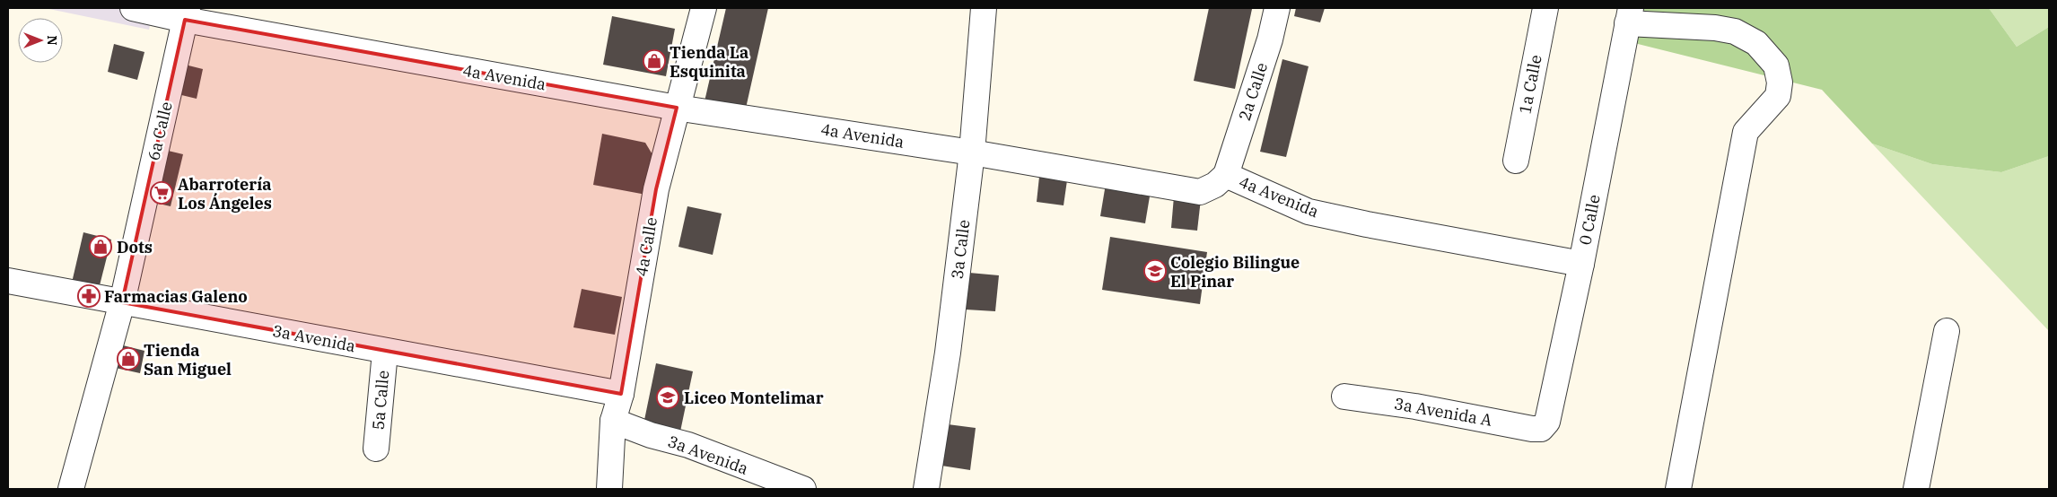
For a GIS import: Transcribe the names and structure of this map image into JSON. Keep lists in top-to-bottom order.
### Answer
{
  "streets": {
    "street": [
      "4a Avenida",
      "1a Calle",
      "2a Calle",
      "6a Calle",
      "0 Calle",
      "4a Calle",
      "3a Calle",
      "3a Avenida",
      "5a Calle",
      "3a Avenida A"
    ]
  },
  "crossings": [
    ["4a Avenida", "2a Calle"],
    ["4a Avenida", "6a Calle"],
    ["4a Avenida", "0 Calle"],
    ["4a Avenida", "4a Calle"],
    ["4a Avenida", "3a Calle"],
    ["6a Calle", "3a Avenida"],
    ["0 Calle", "3a Avenida A"],
    ["4a Calle", "3a Avenida"],
    ["3a Avenida", "5a Calle"]
  ],
  "places": {
    "shop": ["Tienda La Esquinita", "Dots", "Tienda San Miguel"],
    "supermarket": ["Abarrotería Los Ángeles"],
    "school or university": ["Colegio Bilingue El Pinar", "Liceo Montelimar"],
    "pharmacy": ["Farmacias Galeno"]
  },
  "north": "right"
}
